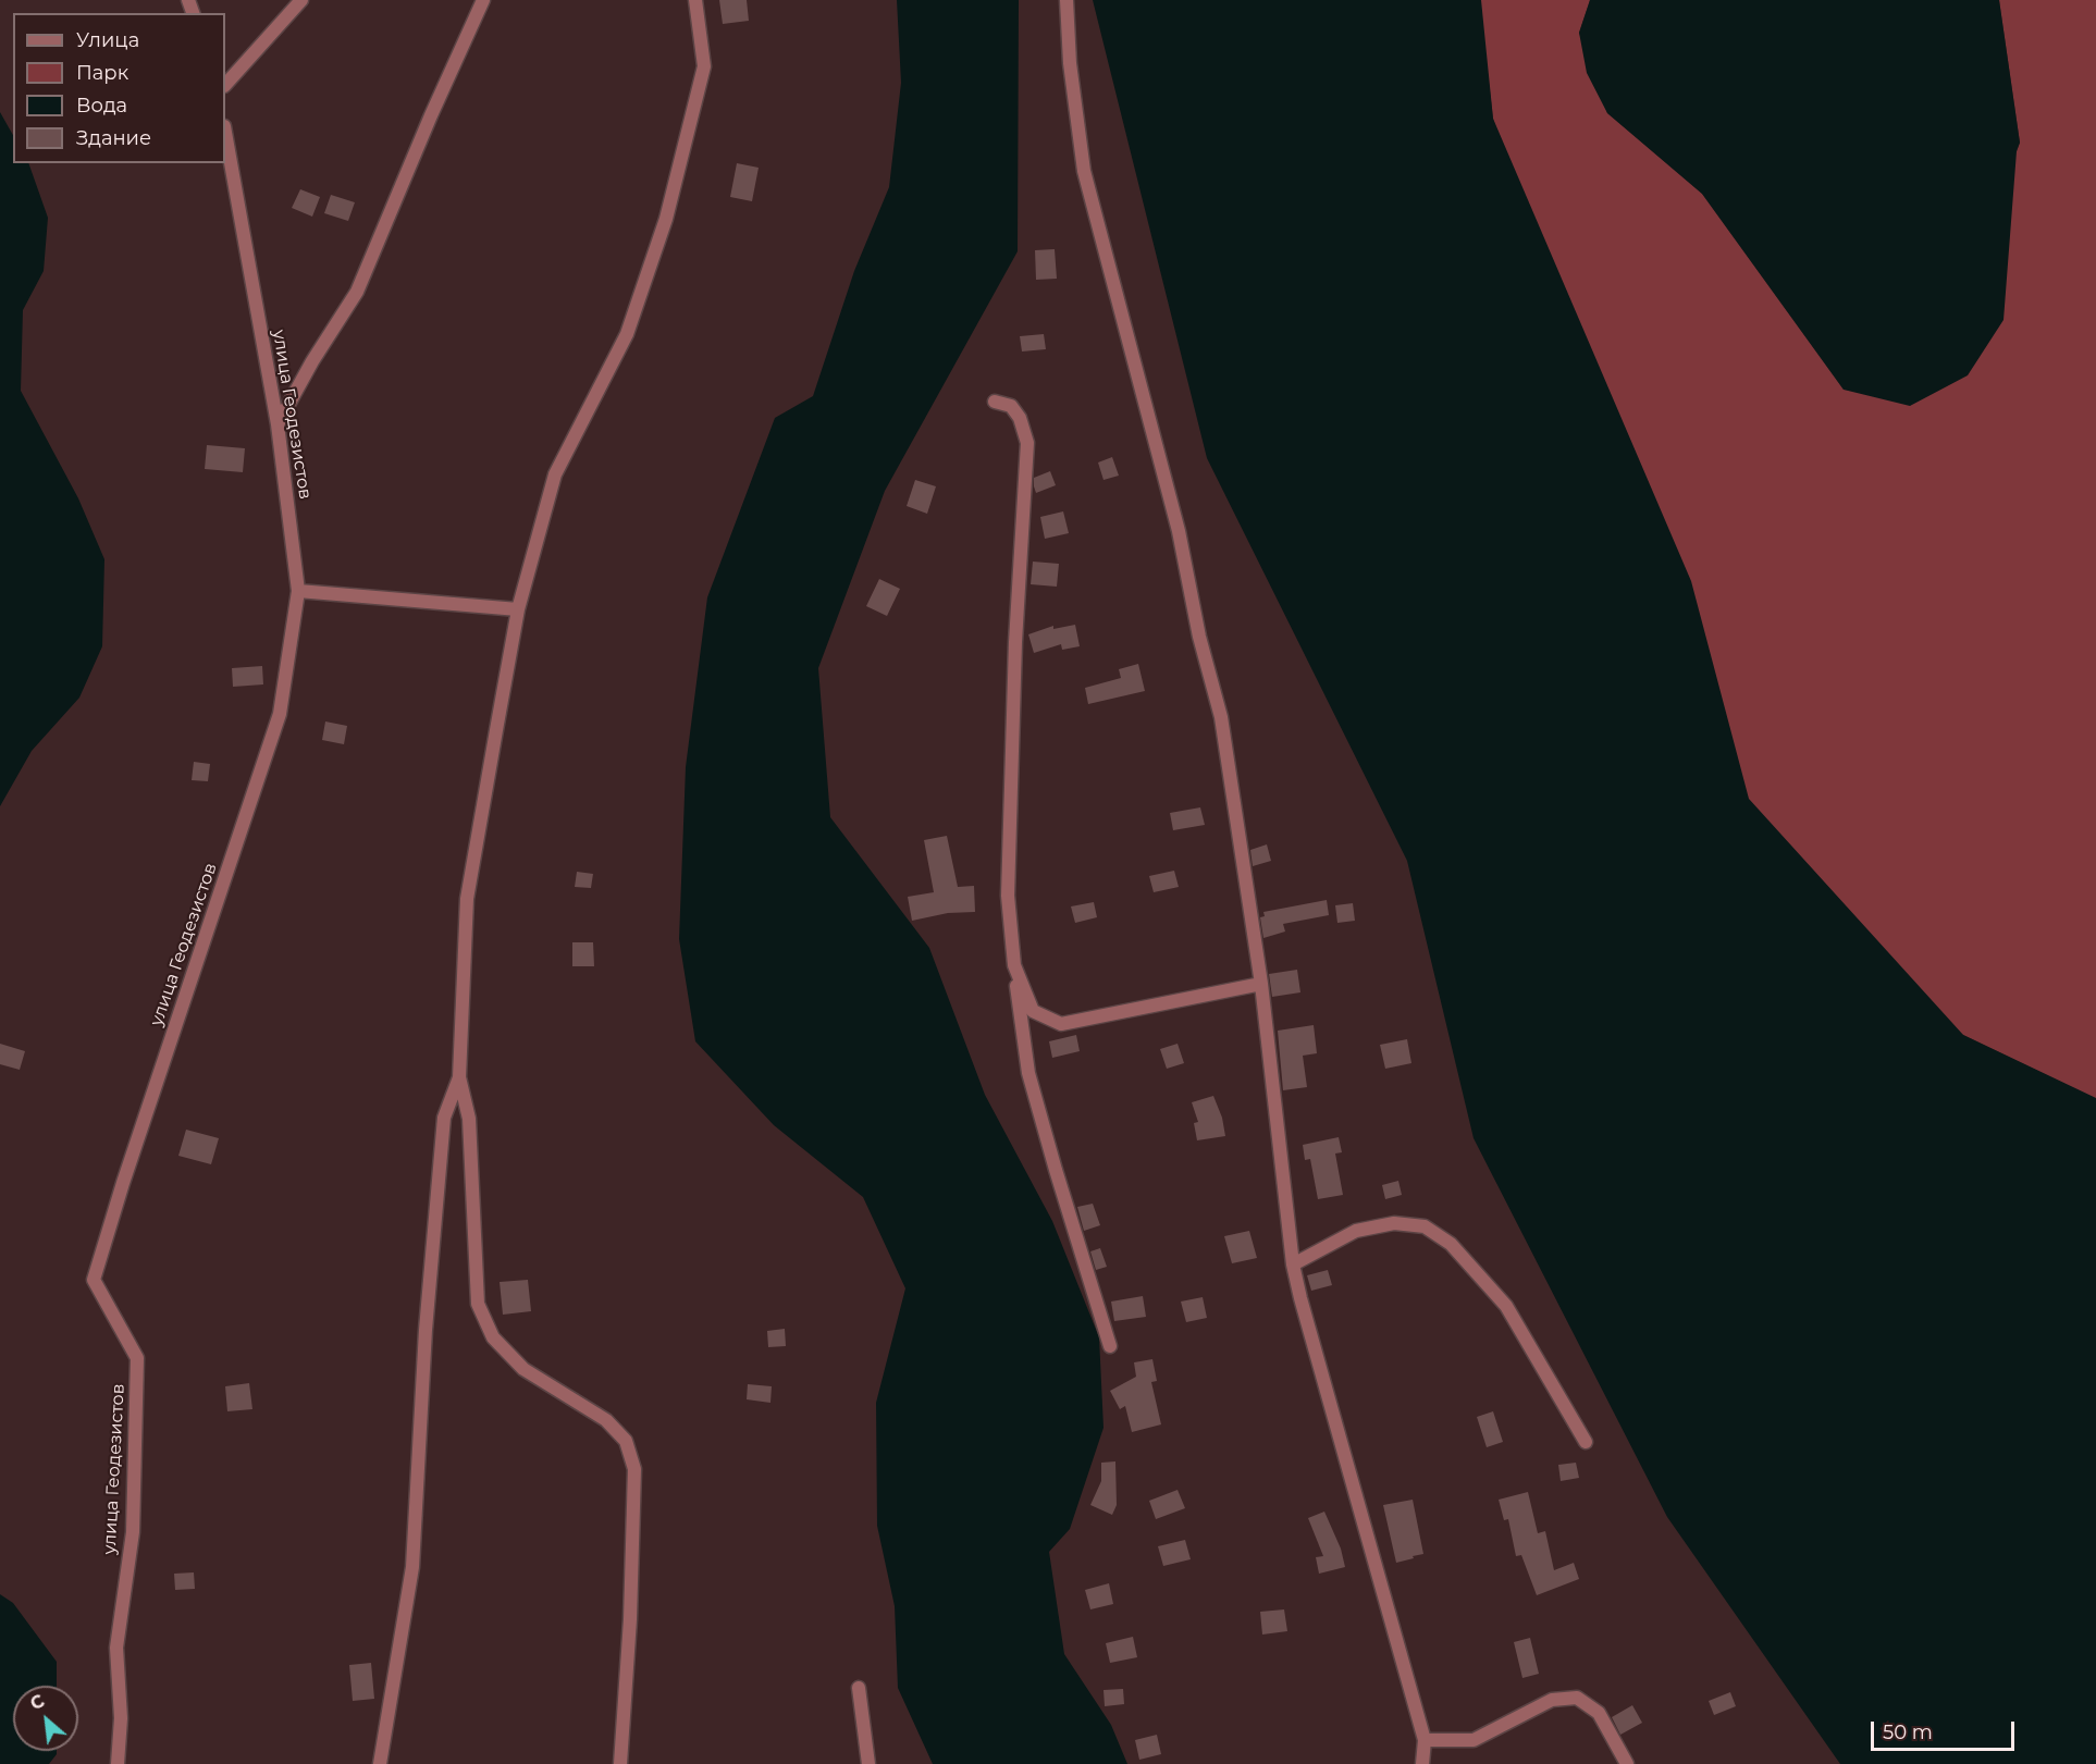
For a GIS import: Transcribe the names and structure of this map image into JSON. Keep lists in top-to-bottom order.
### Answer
{
  "streets": {
    "street": ["улица Геодезистов"]
  },
  "legend": [
    "Улица",
    "Парк",
    "Вода",
    "Здание"
  ],
  "scale_bar": "50 m",
  "north": "top left"
}
